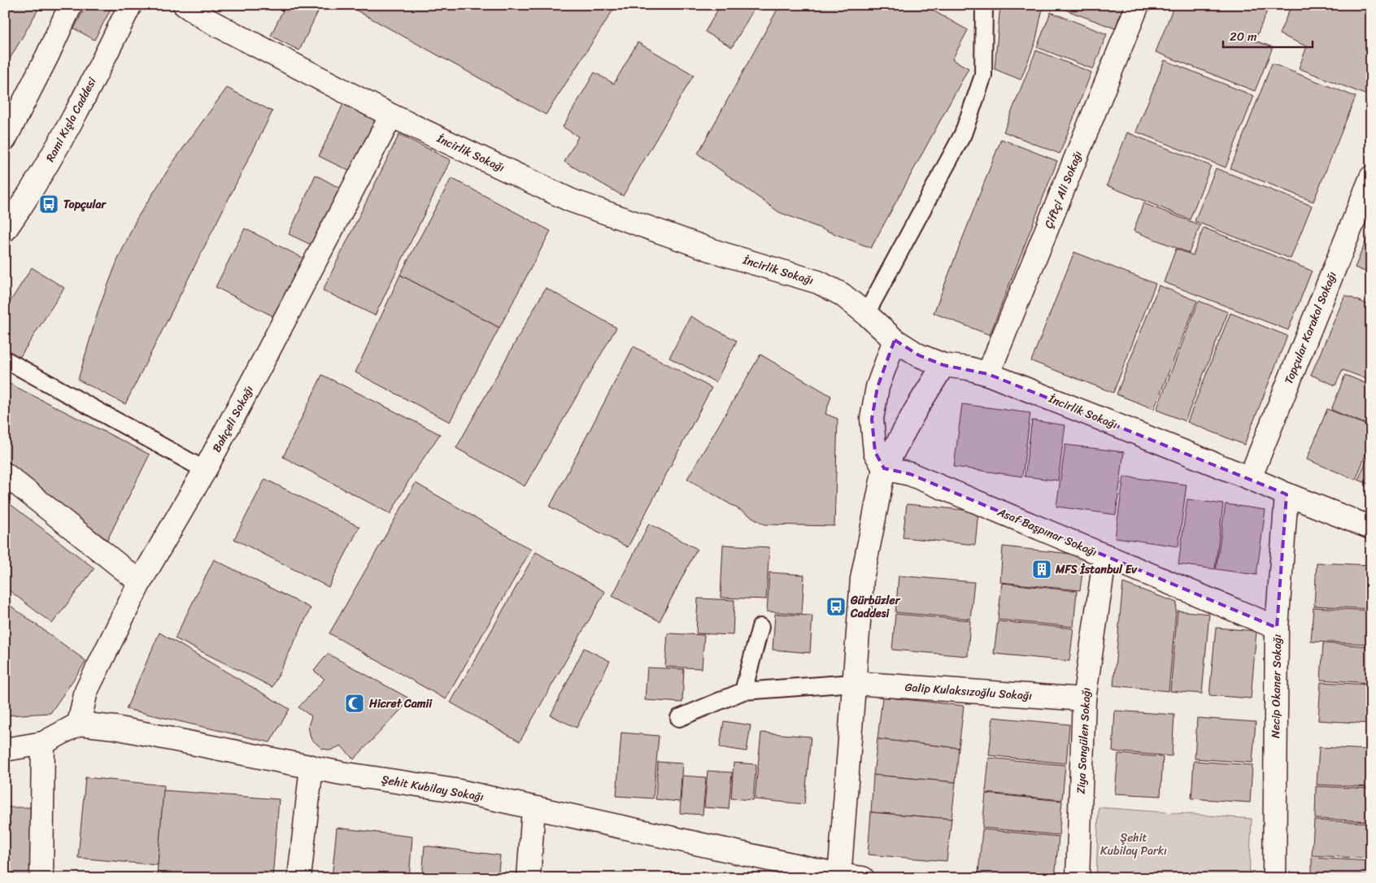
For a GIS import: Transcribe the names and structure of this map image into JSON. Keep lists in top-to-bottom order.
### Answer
{
  "streets": {
    "street": [
      "Rami Kışla Caddesi",
      "İncirlik Sokağı",
      "Çiftçi Ali Sokağı",
      "Topçular Karakol Sokağı",
      "Bahçeli Sokağı",
      "Asaf Başpınar Sokağı",
      "Necip Okaner Sokağı",
      "Galip Kulaksızoğlu Sokağı",
      "Ziya Songülen Sokağı",
      "Şehit Kubilay Sokağı"
    ]
  },
  "crossings": [
    ["İncirlik Sokağı", "Çiftçi Ali Sokağı"],
    ["İncirlik Sokağı", "Topçular Karakol Sokağı"],
    ["İncirlik Sokağı", "Bahçeli Sokağı"],
    ["İncirlik Sokağı", "Necip Okaner Sokağı"],
    ["Bahçeli Sokağı", "Şehit Kubilay Sokağı"],
    ["Asaf Başpınar Sokağı", "Necip Okaner Sokağı"],
    ["Asaf Başpınar Sokağı", "Ziya Songülen Sokağı"],
    ["Galip Kulaksızoğlu Sokağı", "Ziya Songülen Sokağı"]
  ],
  "parks": ["Şehit Kubilay Parkı"],
  "places": {
    "bus stop": ["Topçular", "Gürbüzler Caddesi"],
    "building": ["MFS İstanbul Ev"],
    "mosque": ["Hicret Camii"]
  },
  "scale_bar": "20 m"
}
